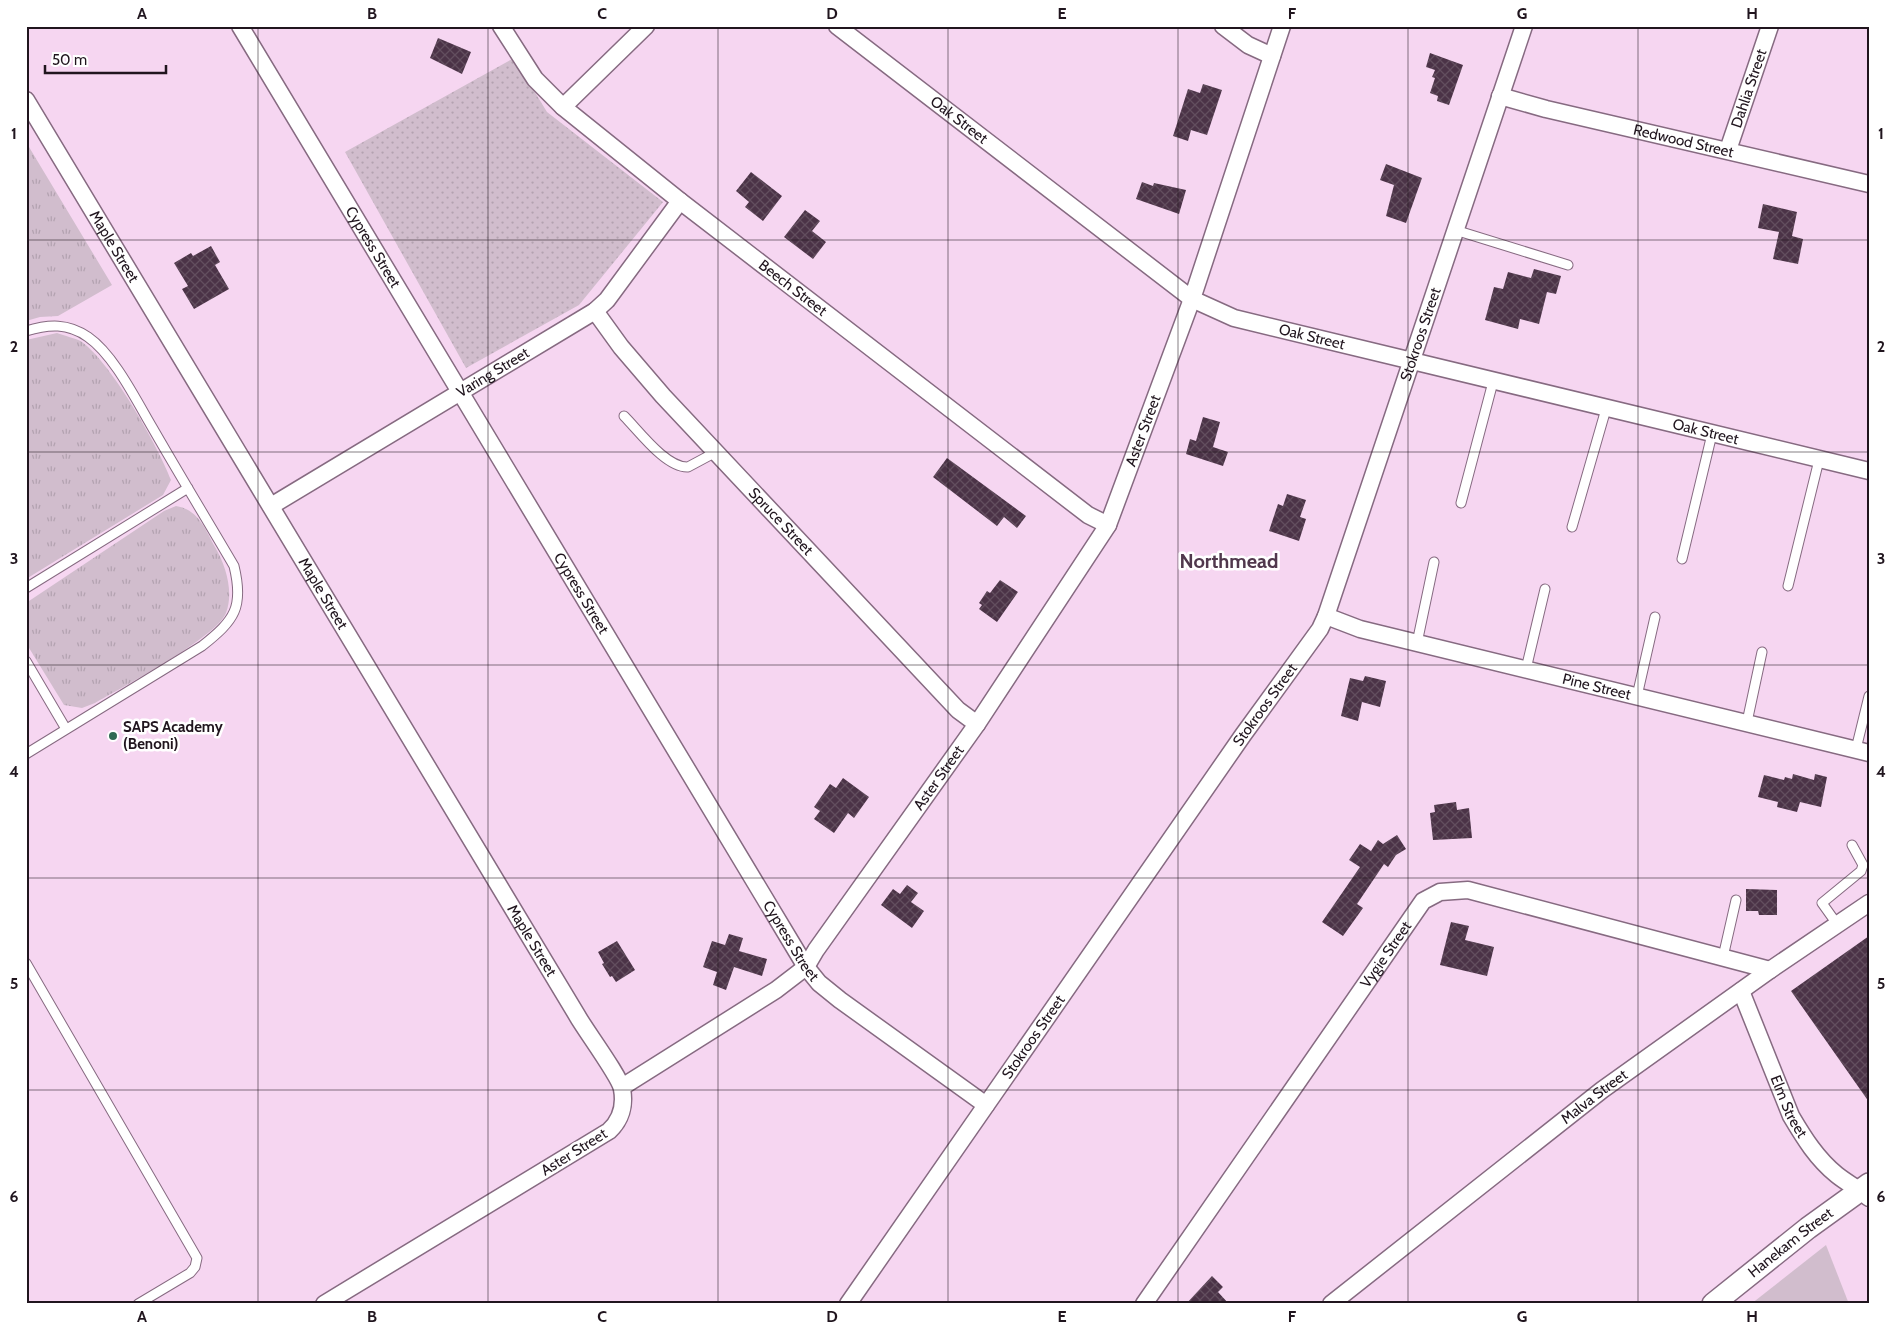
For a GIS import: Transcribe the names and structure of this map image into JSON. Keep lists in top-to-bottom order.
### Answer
{
  "streets": {
    "street": [
      "Dahlia Street",
      "Oak Street",
      "Redwood Street",
      "Maple Street",
      "Cypress Street",
      "Beech Street",
      "Stokroos Street",
      "Varing Street",
      "Aster Street",
      "Spruce Street",
      "Pine Street",
      "Vygie Street",
      "Malva Street",
      "Elm Street",
      "Hanekam Street"
    ]
  },
  "crossings": [
    ["Dahlia Street", "Redwood Street"],
    ["Oak Street", "Stokroos Street"],
    ["Oak Street", "Aster Street"],
    ["Redwood Street", "Stokroos Street"],
    ["Maple Street", "Varing Street"],
    ["Maple Street", "Aster Street"],
    ["Cypress Street", "Stokroos Street"],
    ["Cypress Street", "Varing Street"],
    ["Cypress Street", "Aster Street"],
    ["Beech Street", "Varing Street"],
    ["Beech Street", "Aster Street"],
    ["Stokroos Street", "Pine Street"],
    ["Varing Street", "Spruce Street"],
    ["Aster Street", "Spruce Street"],
    ["Vygie Street", "Malva Street"],
    ["Malva Street", "Elm Street"],
    ["Elm Street", "Hanekam Street"]
  ],
  "districts": ["Northmead"],
  "places": ["SAPS Academy (Benoni)"],
  "scale_bar": "50 m",
  "grid": {
    "columns": [
      "A",
      "B",
      "C",
      "D",
      "E",
      "F",
      "G",
      "H"
    ],
    "rows": [
      "1",
      "2",
      "3",
      "4",
      "5",
      "6"
    ]
  }
}
